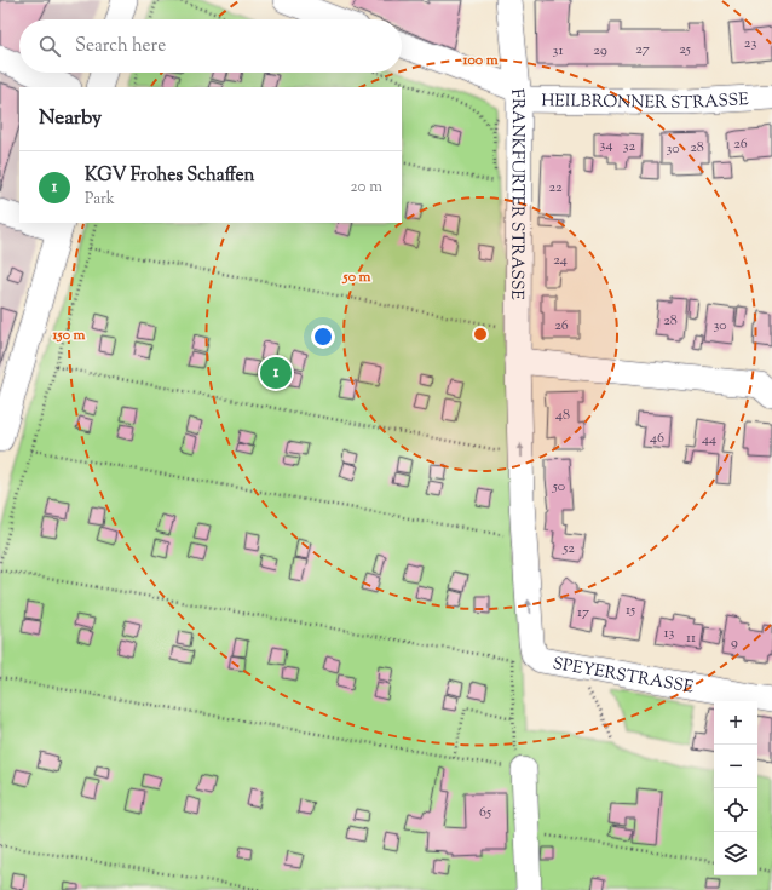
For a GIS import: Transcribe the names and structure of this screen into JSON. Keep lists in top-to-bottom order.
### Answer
{
  "streets": {
    "street": ["HEILBRONNER STRASSE", "FRANKFURTER STRASSE", "SPEYERSTRASSE"]
  },
  "crossings": [
    ["HEILBRONNER STRASSE", "FRANKFURTER STRASSE"],
    ["FRANKFURTER STRASSE", "SPEYERSTRASSE"]
  ],
  "one_way": ["FRANKFURTER STRASSE"],
  "house_numbers": [
    "23",
    "27",
    "25",
    "31",
    "29",
    "26",
    "34",
    "32",
    "28",
    "30",
    "22",
    "24",
    "28",
    "26",
    "30",
    "48",
    "46",
    "44",
    "50",
    "52",
    "15",
    "17",
    "13",
    "11",
    "9",
    "65"
  ],
  "page": {
    "search": "Search here",
    "heading": "Nearby",
    "list": [
      {
        "mark": "1",
        "name": "KGV Frohes Schaffen",
        "note": "Park",
        "value": "20 m"
      }
    ],
    "pins": "1",
    "map_buttons": ["+", "−"]
  },
  "rings": ["100 m", "50 m", "150 m"]
}
